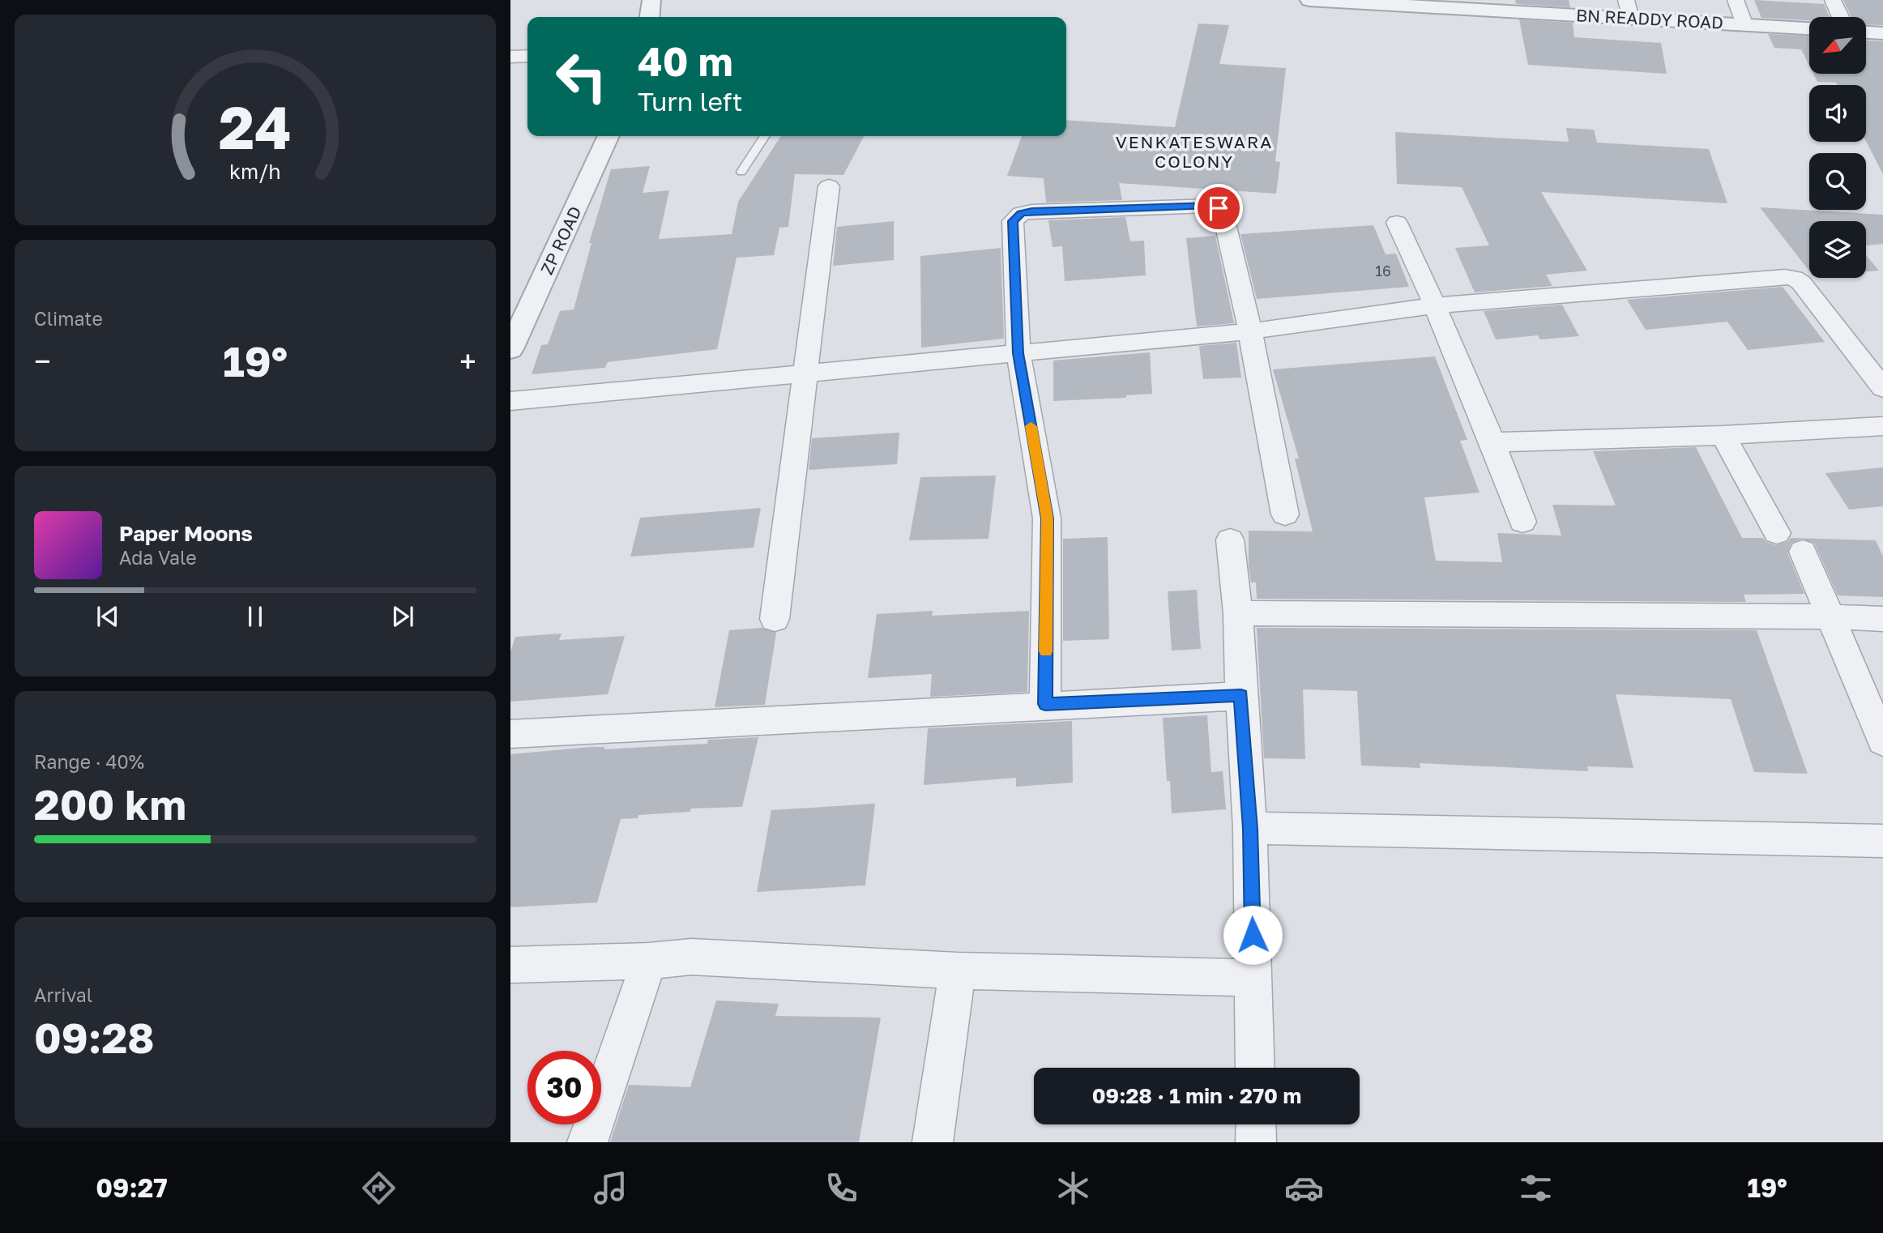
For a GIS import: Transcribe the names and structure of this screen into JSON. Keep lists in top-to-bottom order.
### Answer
{
  "streets": {
    "street": ["BN READDY ROAD", "ZP ROAD"]
  },
  "districts": ["VENKATESWARA COLONY"],
  "house_numbers": ["16"],
  "north": "bottom left",
  "page": {
    "turn": ["40 m", "Turn left"],
    "tile": [
      "Climate",
      ["Range · 40%", "200 km"],
      ["Arrival", "09:28"]
    ],
    "heat": ["−", "19°", "+"],
    "song": ["Paper Moons", "Ada Vale"],
    "limit": "30",
    "trip": "09:28 · 1 min · 270 m",
    "tabs": ["09:27", "19°"],
    "gauge": ["24", "km/h"]
  }
}
